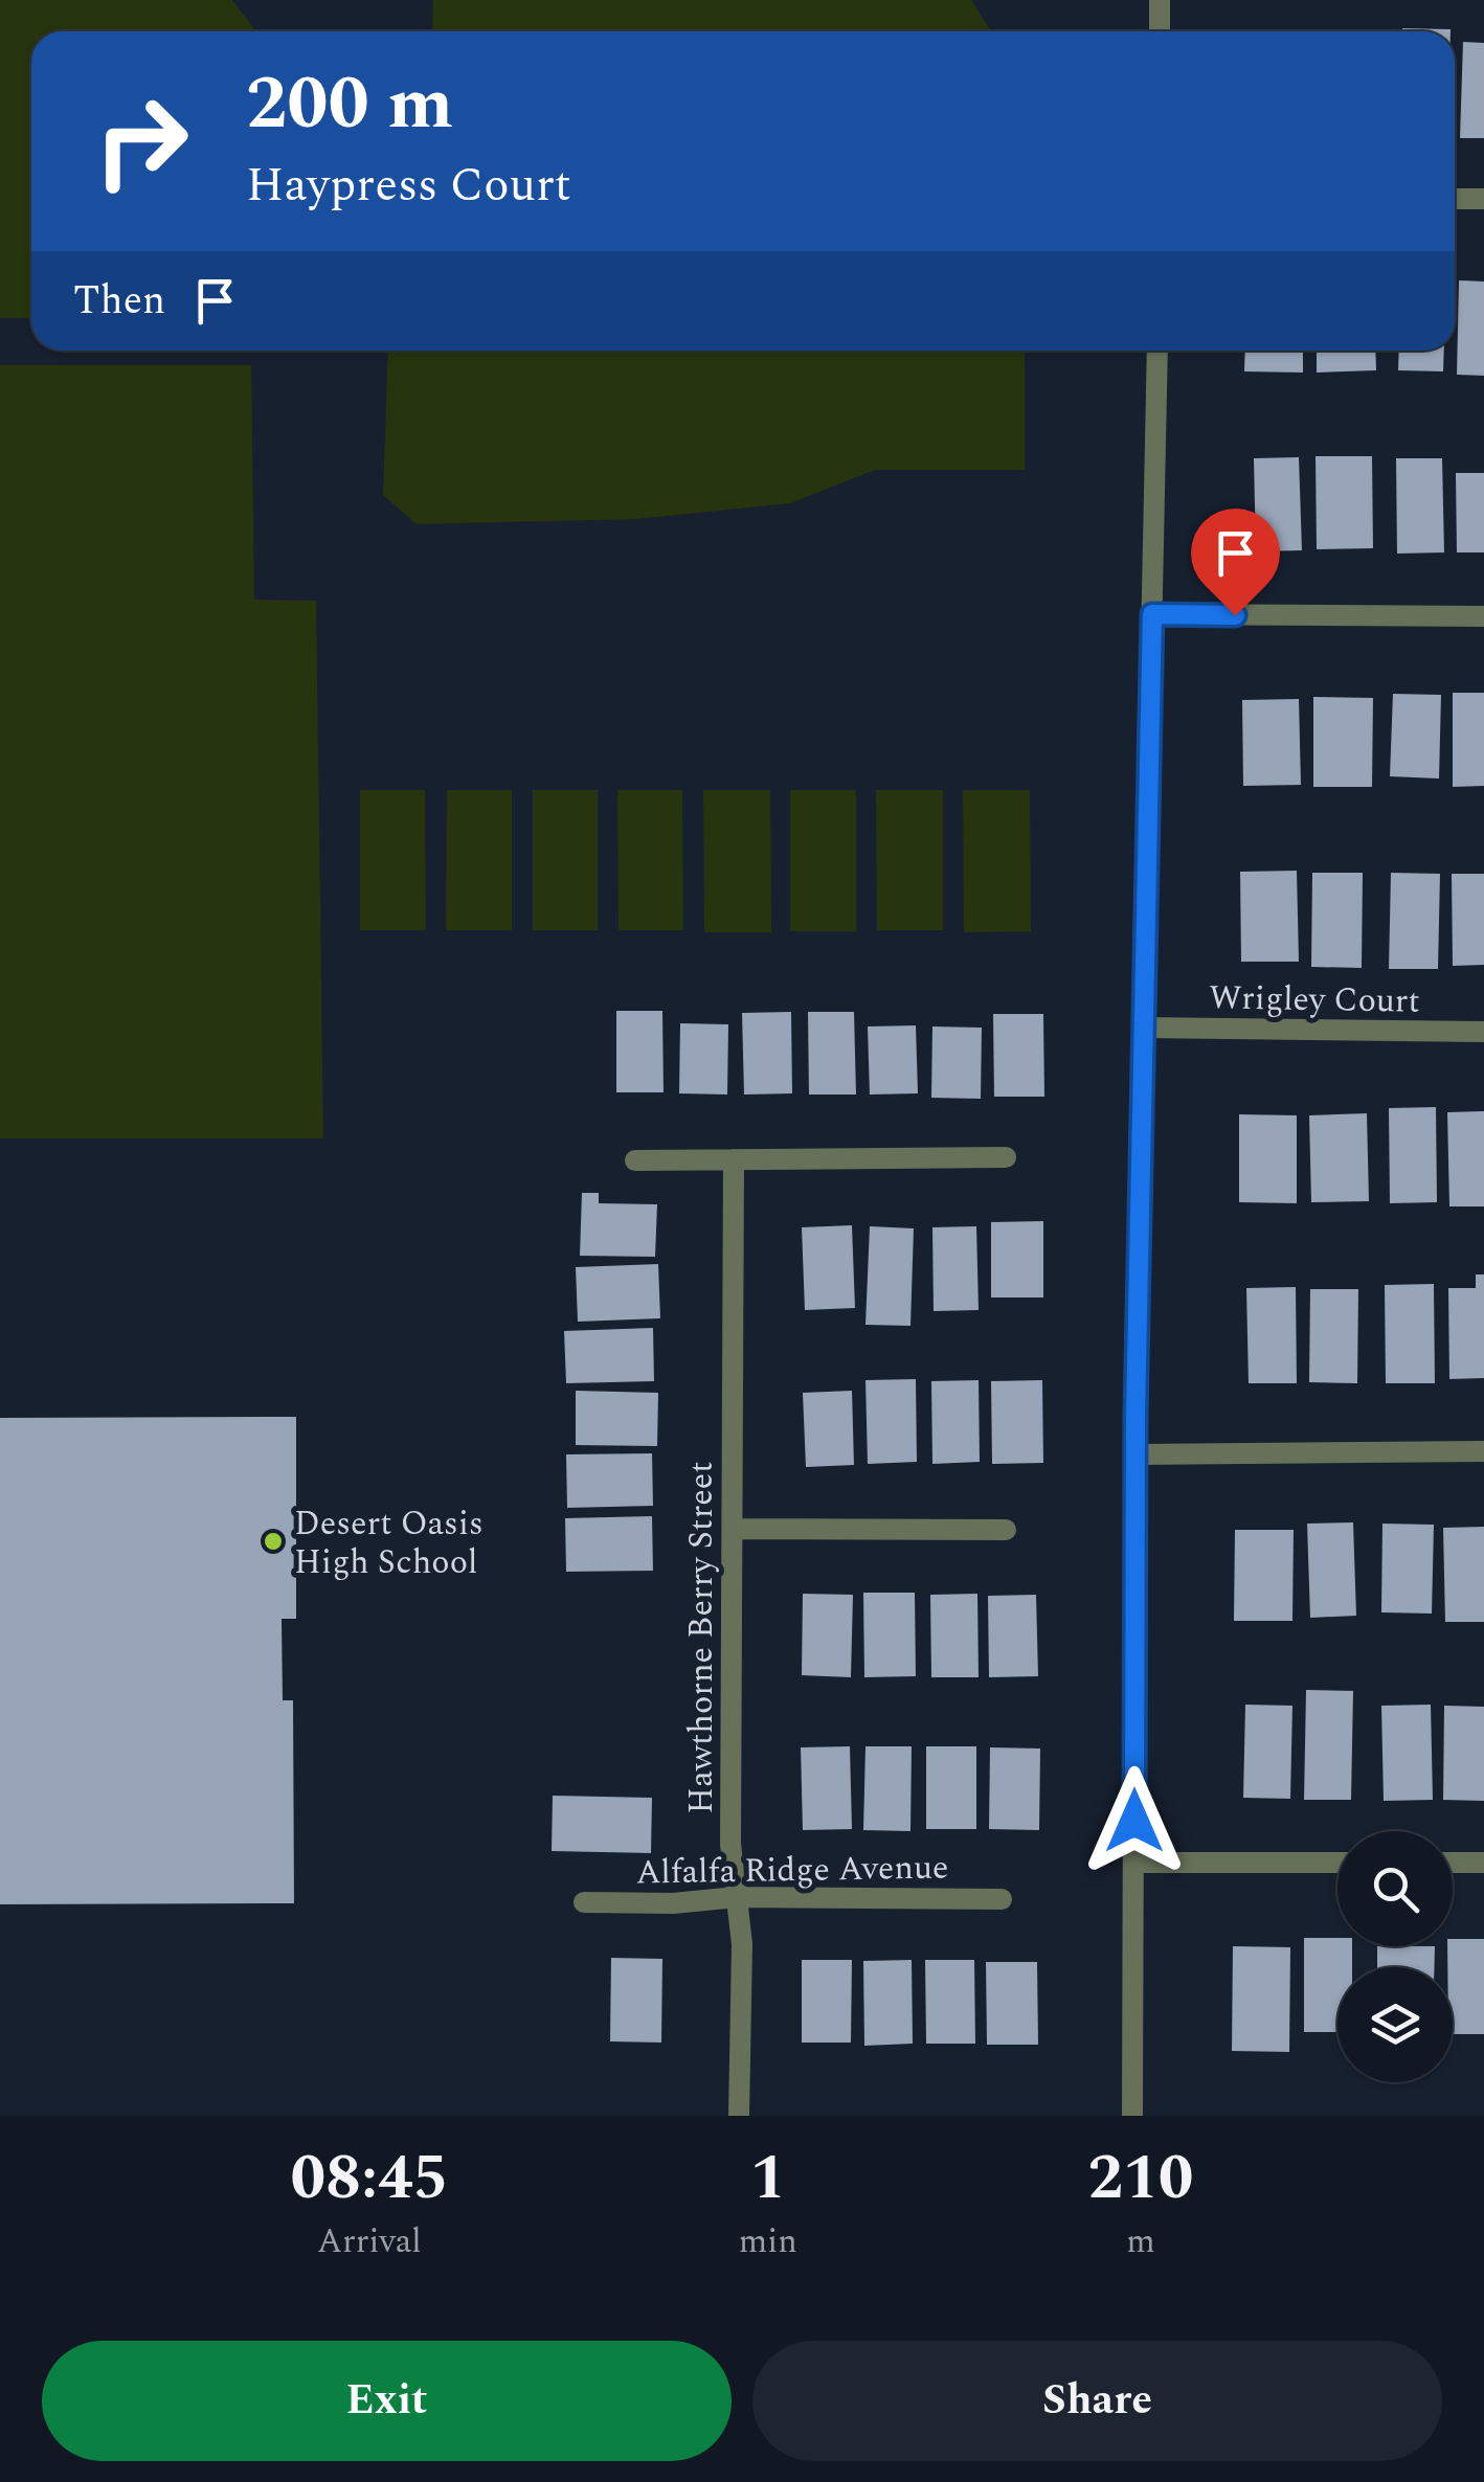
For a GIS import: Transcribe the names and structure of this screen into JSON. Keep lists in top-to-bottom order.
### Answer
{
  "streets": {
    "street": ["Wrigley Court", "Hawthorne Berry Street", "Alfalfa Ridge Avenue"]
  },
  "crossings": [
    ["Hawthorne Berry Street", "Alfalfa Ridge Avenue"]
  ],
  "places": ["Desert Oasis High School"],
  "page": {
    "turn": ["200 m", "Haypress Court"],
    "then": "Then",
    "eta": [
      "08:45",
      "Arrival",
      "1",
      "min",
      "210",
      "m"
    ],
    "buttons": ["Exit", "Share"]
  }
}
